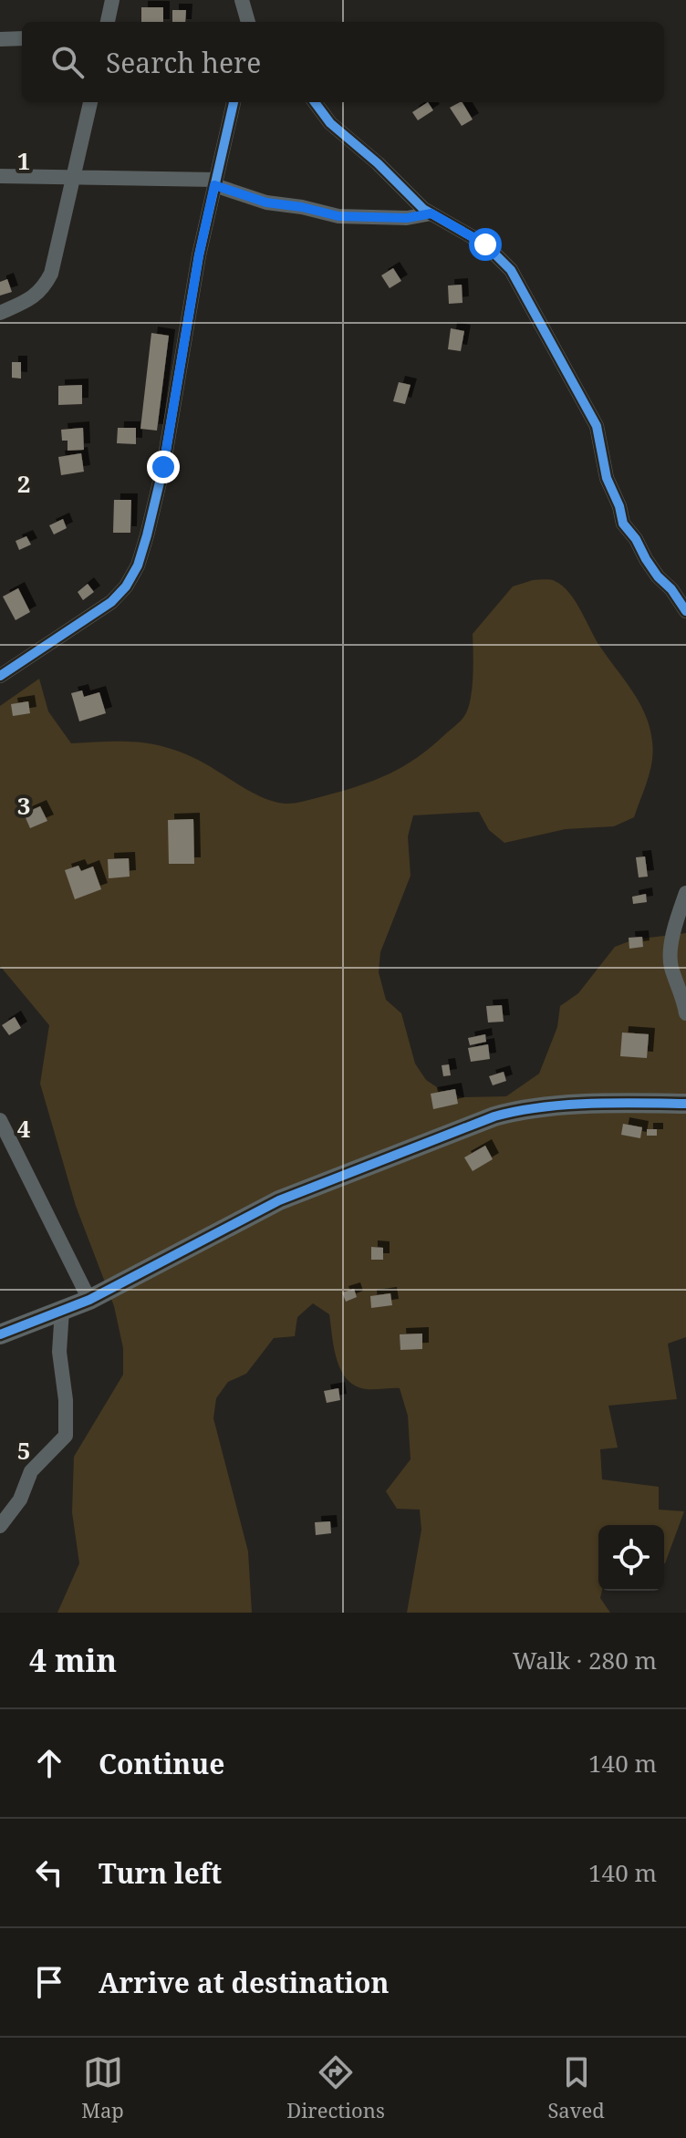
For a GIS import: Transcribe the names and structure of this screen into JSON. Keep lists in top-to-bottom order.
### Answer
{
  "page": {
    "search": "Search here",
    "heading": ["4 min", "Walk · 280 m"],
    "list": [
      ["Continue", "140 m"],
      ["Turn left", "140 m"],
      "Arrive at destination"
    ],
    "nav": ["Map", "Directions", "Saved"]
  },
  "grid": {
    "rows": [
      "1",
      "2",
      "3",
      "4",
      "5"
    ]
  }
}
